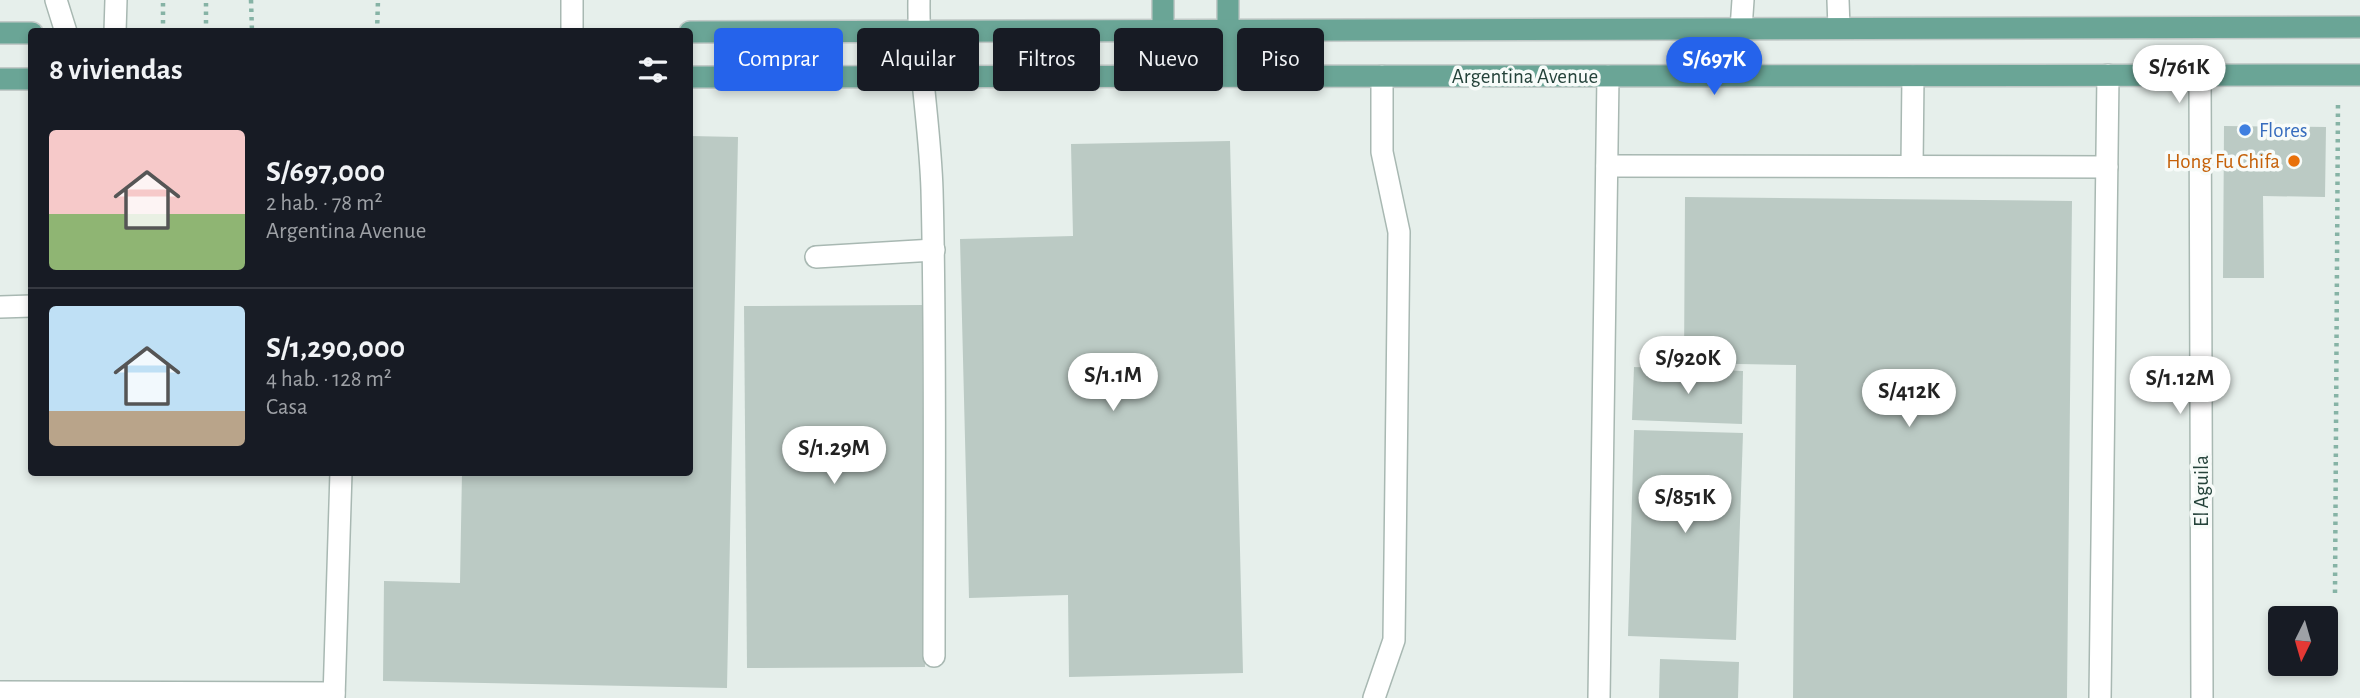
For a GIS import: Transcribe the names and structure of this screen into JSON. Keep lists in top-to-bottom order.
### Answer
{
  "streets": {
    "main road": ["Argentina Avenue"],
    "street": ["El Aguila"]
  },
  "crossings": [
    ["Argentina Avenue", "El Aguila"]
  ],
  "places": ["Flores", "Hong Fu Chifa"],
  "north": "bottom",
  "page": {
    "chip": [
      "Comprar",
      "Alquilar",
      "Filtros",
      "Nuevo",
      "Piso"
    ],
    "heading": "8 viviendas",
    "price": [
      "S/697K",
      "S/761K",
      "S/920K",
      "S/1.1M",
      "S/1.12M",
      "S/412K",
      "S/1.29M",
      "S/851K"
    ],
    "list": [
      {
        "name": "S/697,000",
        "note": "2 hab. · 78 m² · Argentina Avenue"
      },
      {
        "name": "S/1,290,000",
        "note": "4 hab. · 128 m² · Casa"
      }
    ]
  }
}
